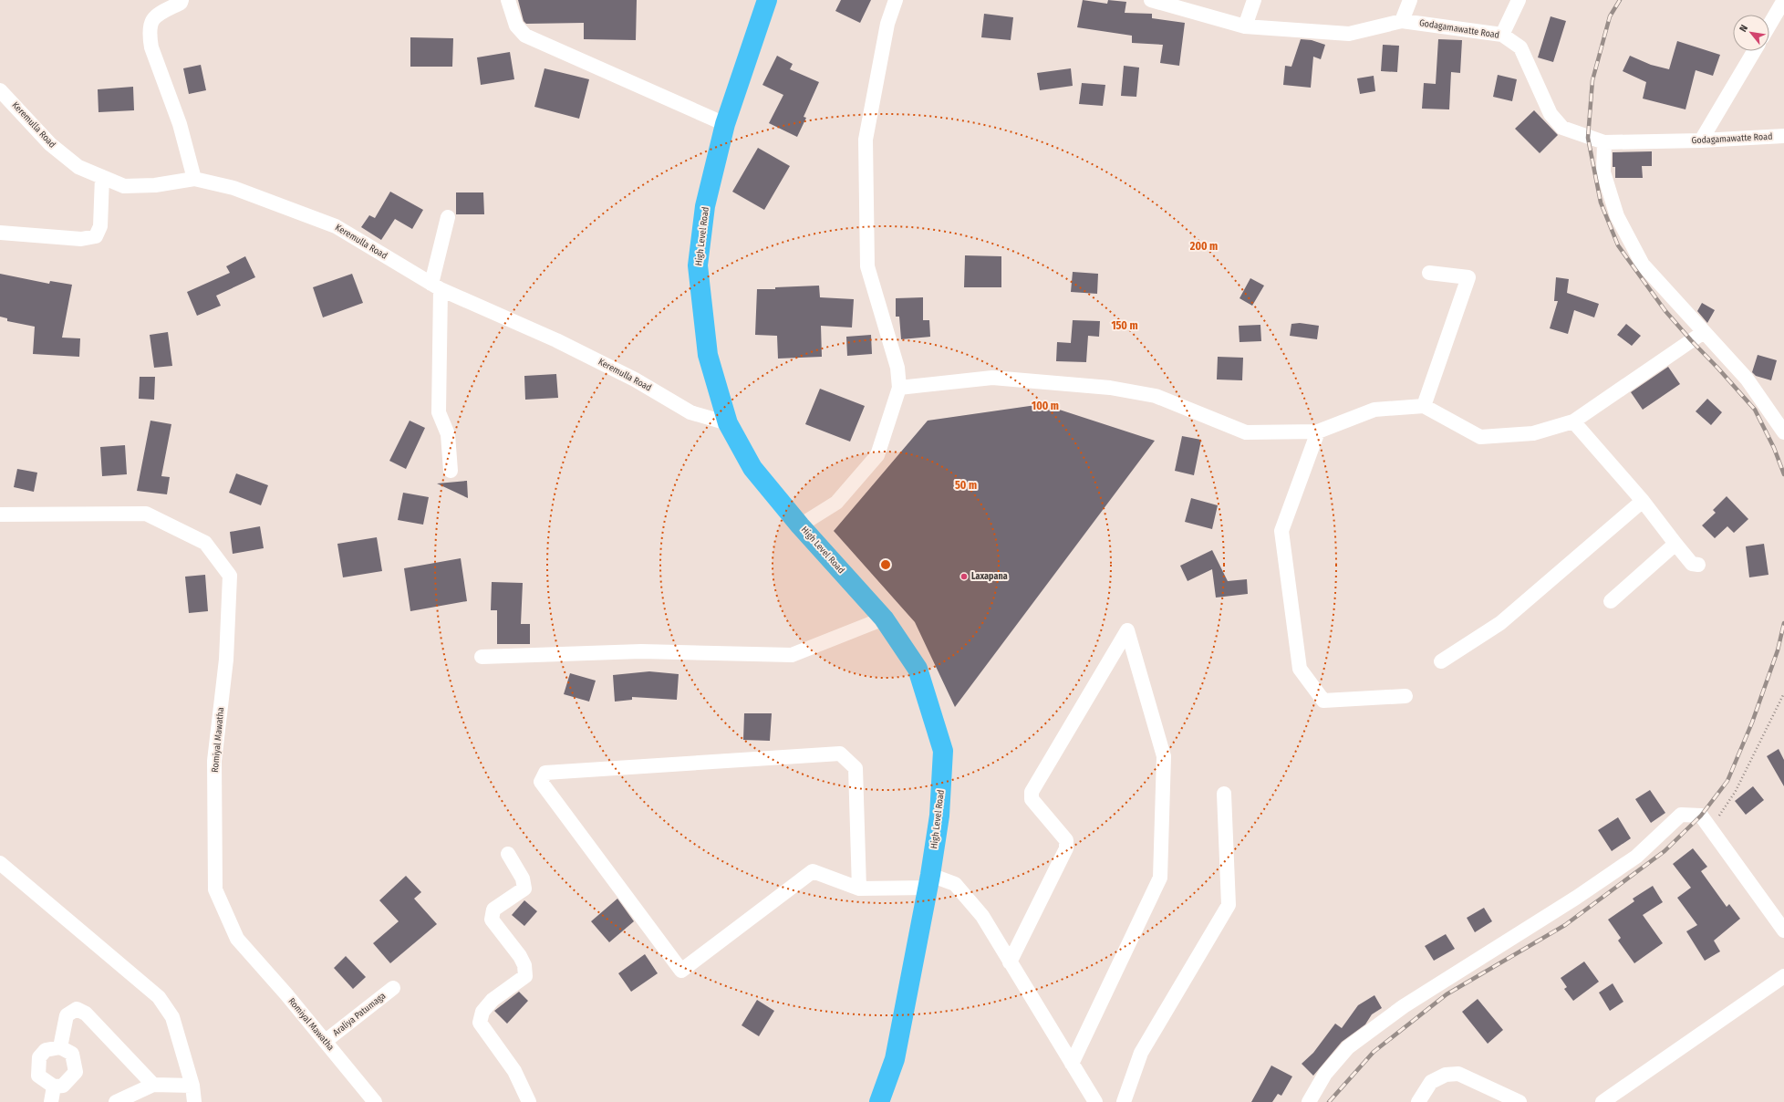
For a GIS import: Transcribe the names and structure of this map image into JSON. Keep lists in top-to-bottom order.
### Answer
{
  "streets": {
    "highway": ["High Level Road"],
    "street": [
      "Godagamawatte Road",
      "Keremulla Road",
      "Romiyal Mawatha",
      "Araliya Patumaga"
    ]
  },
  "crossings": [
    ["Keremulla Road", "High Level Road"],
    ["Romiyal Mawatha", "Araliya Patumaga"]
  ],
  "places": ["Laxapana"],
  "north": "top left",
  "rings": [
    "200 m",
    "150 m",
    "100 m",
    "50 m"
  ]
}
